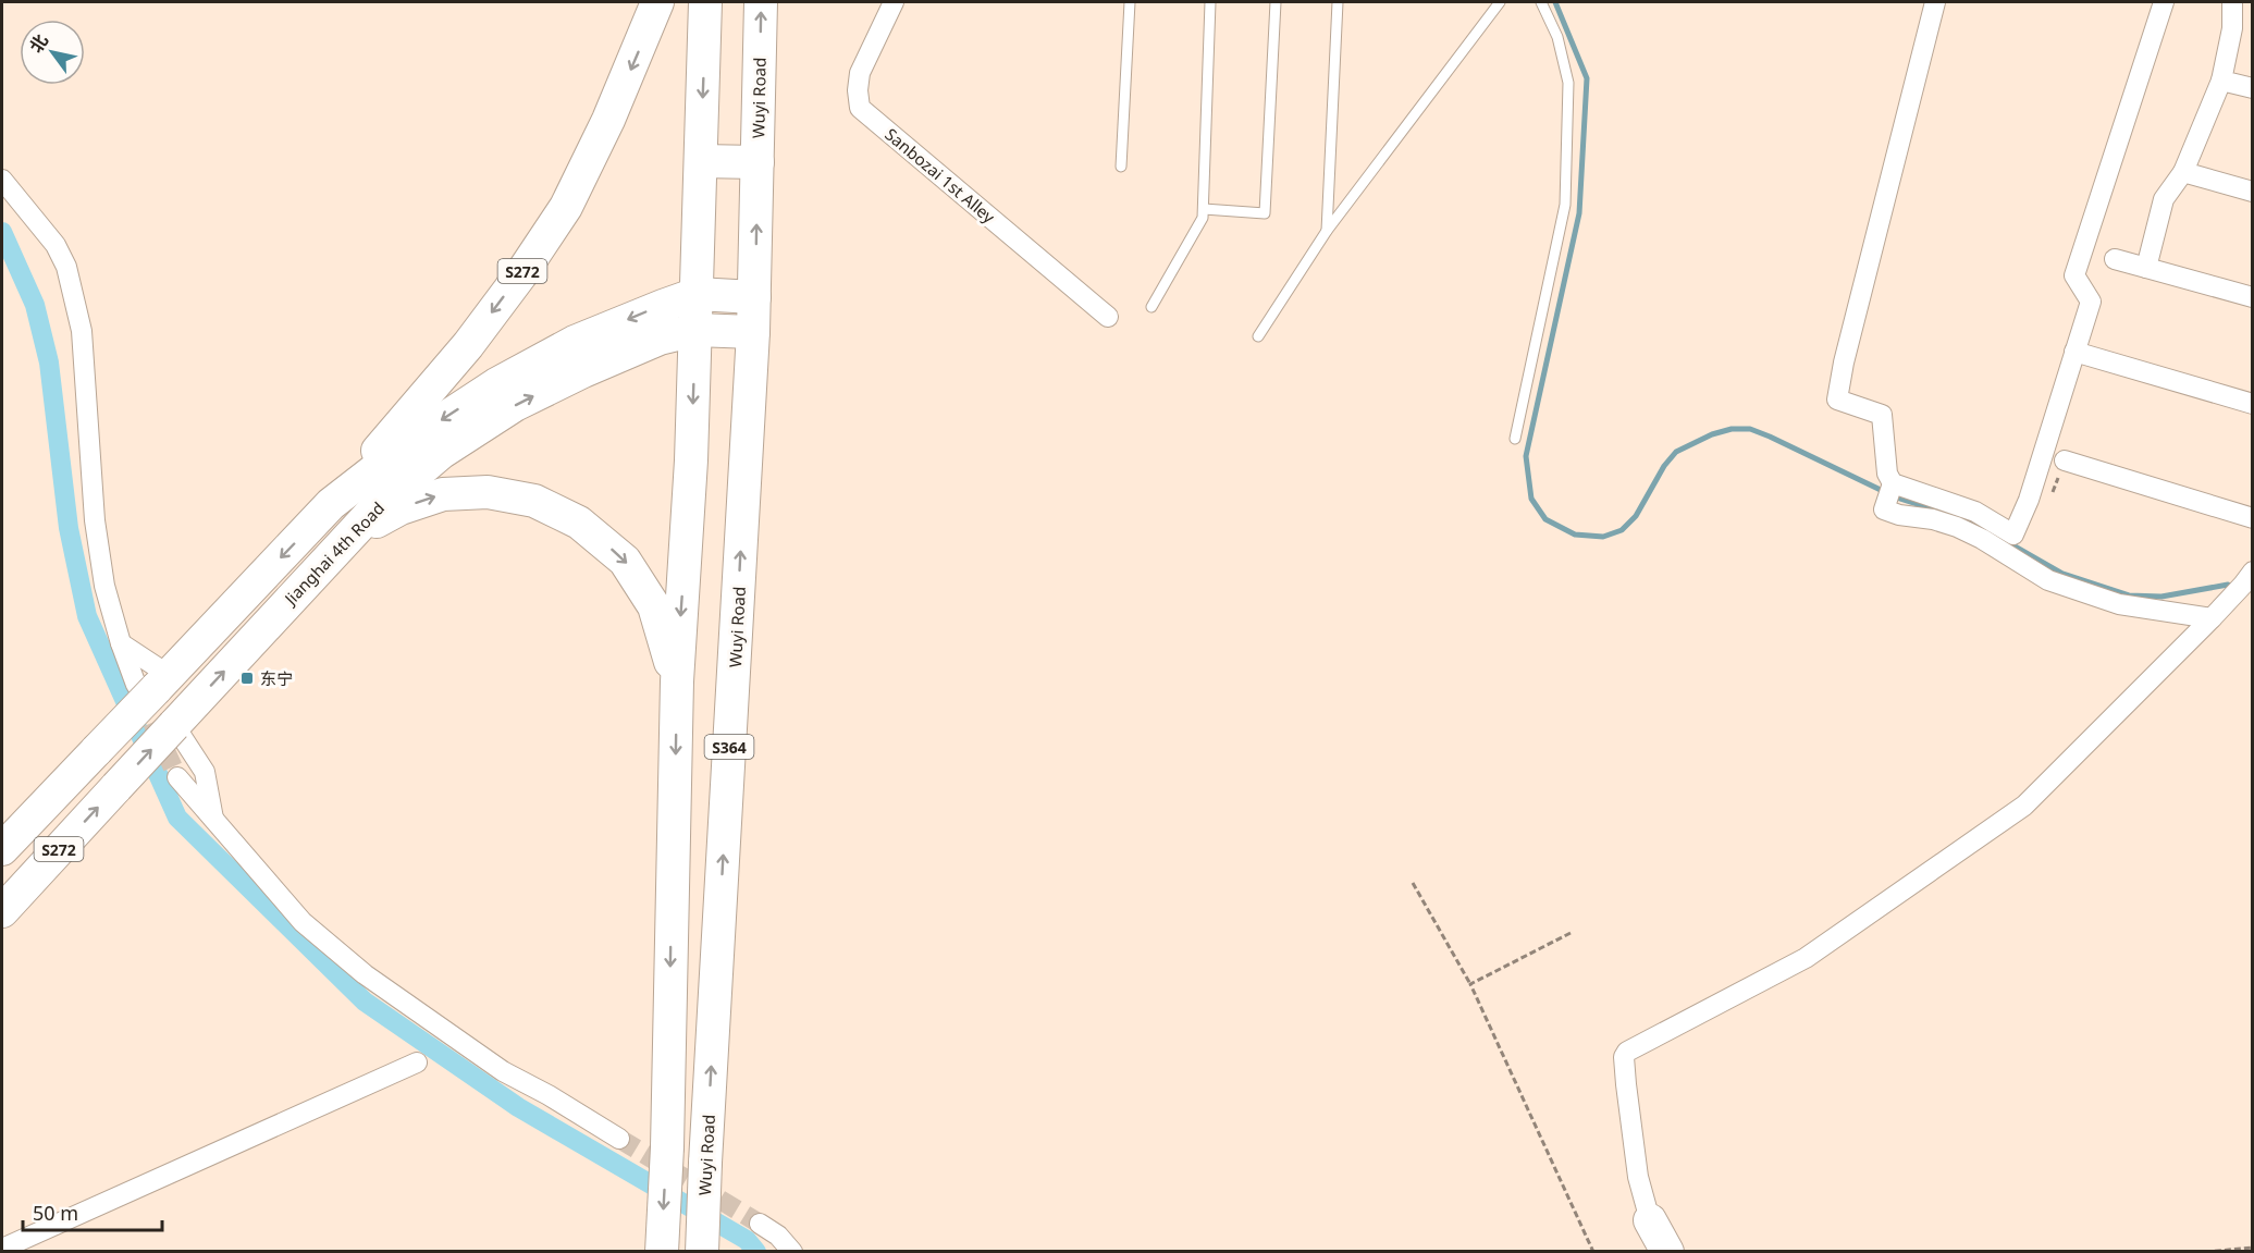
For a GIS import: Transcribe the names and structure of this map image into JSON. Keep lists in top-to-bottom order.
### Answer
{
  "streets": {
    "main road": [
      "Wuyi Road",
      "S272",
      "Jianghai 4th Road",
      "S364"
    ],
    "street": ["Sanbozai 1st Alley"]
  },
  "crossings": [
    ["Wuyi Road", "S272"],
    ["Wuyi Road", "Jianghai 4th Road"],
    ["S272", "Jianghai 4th Road"]
  ],
  "places": {
    "transit": ["东宁"]
  },
  "scale_bar": "50 m",
  "north": "top left"
}
